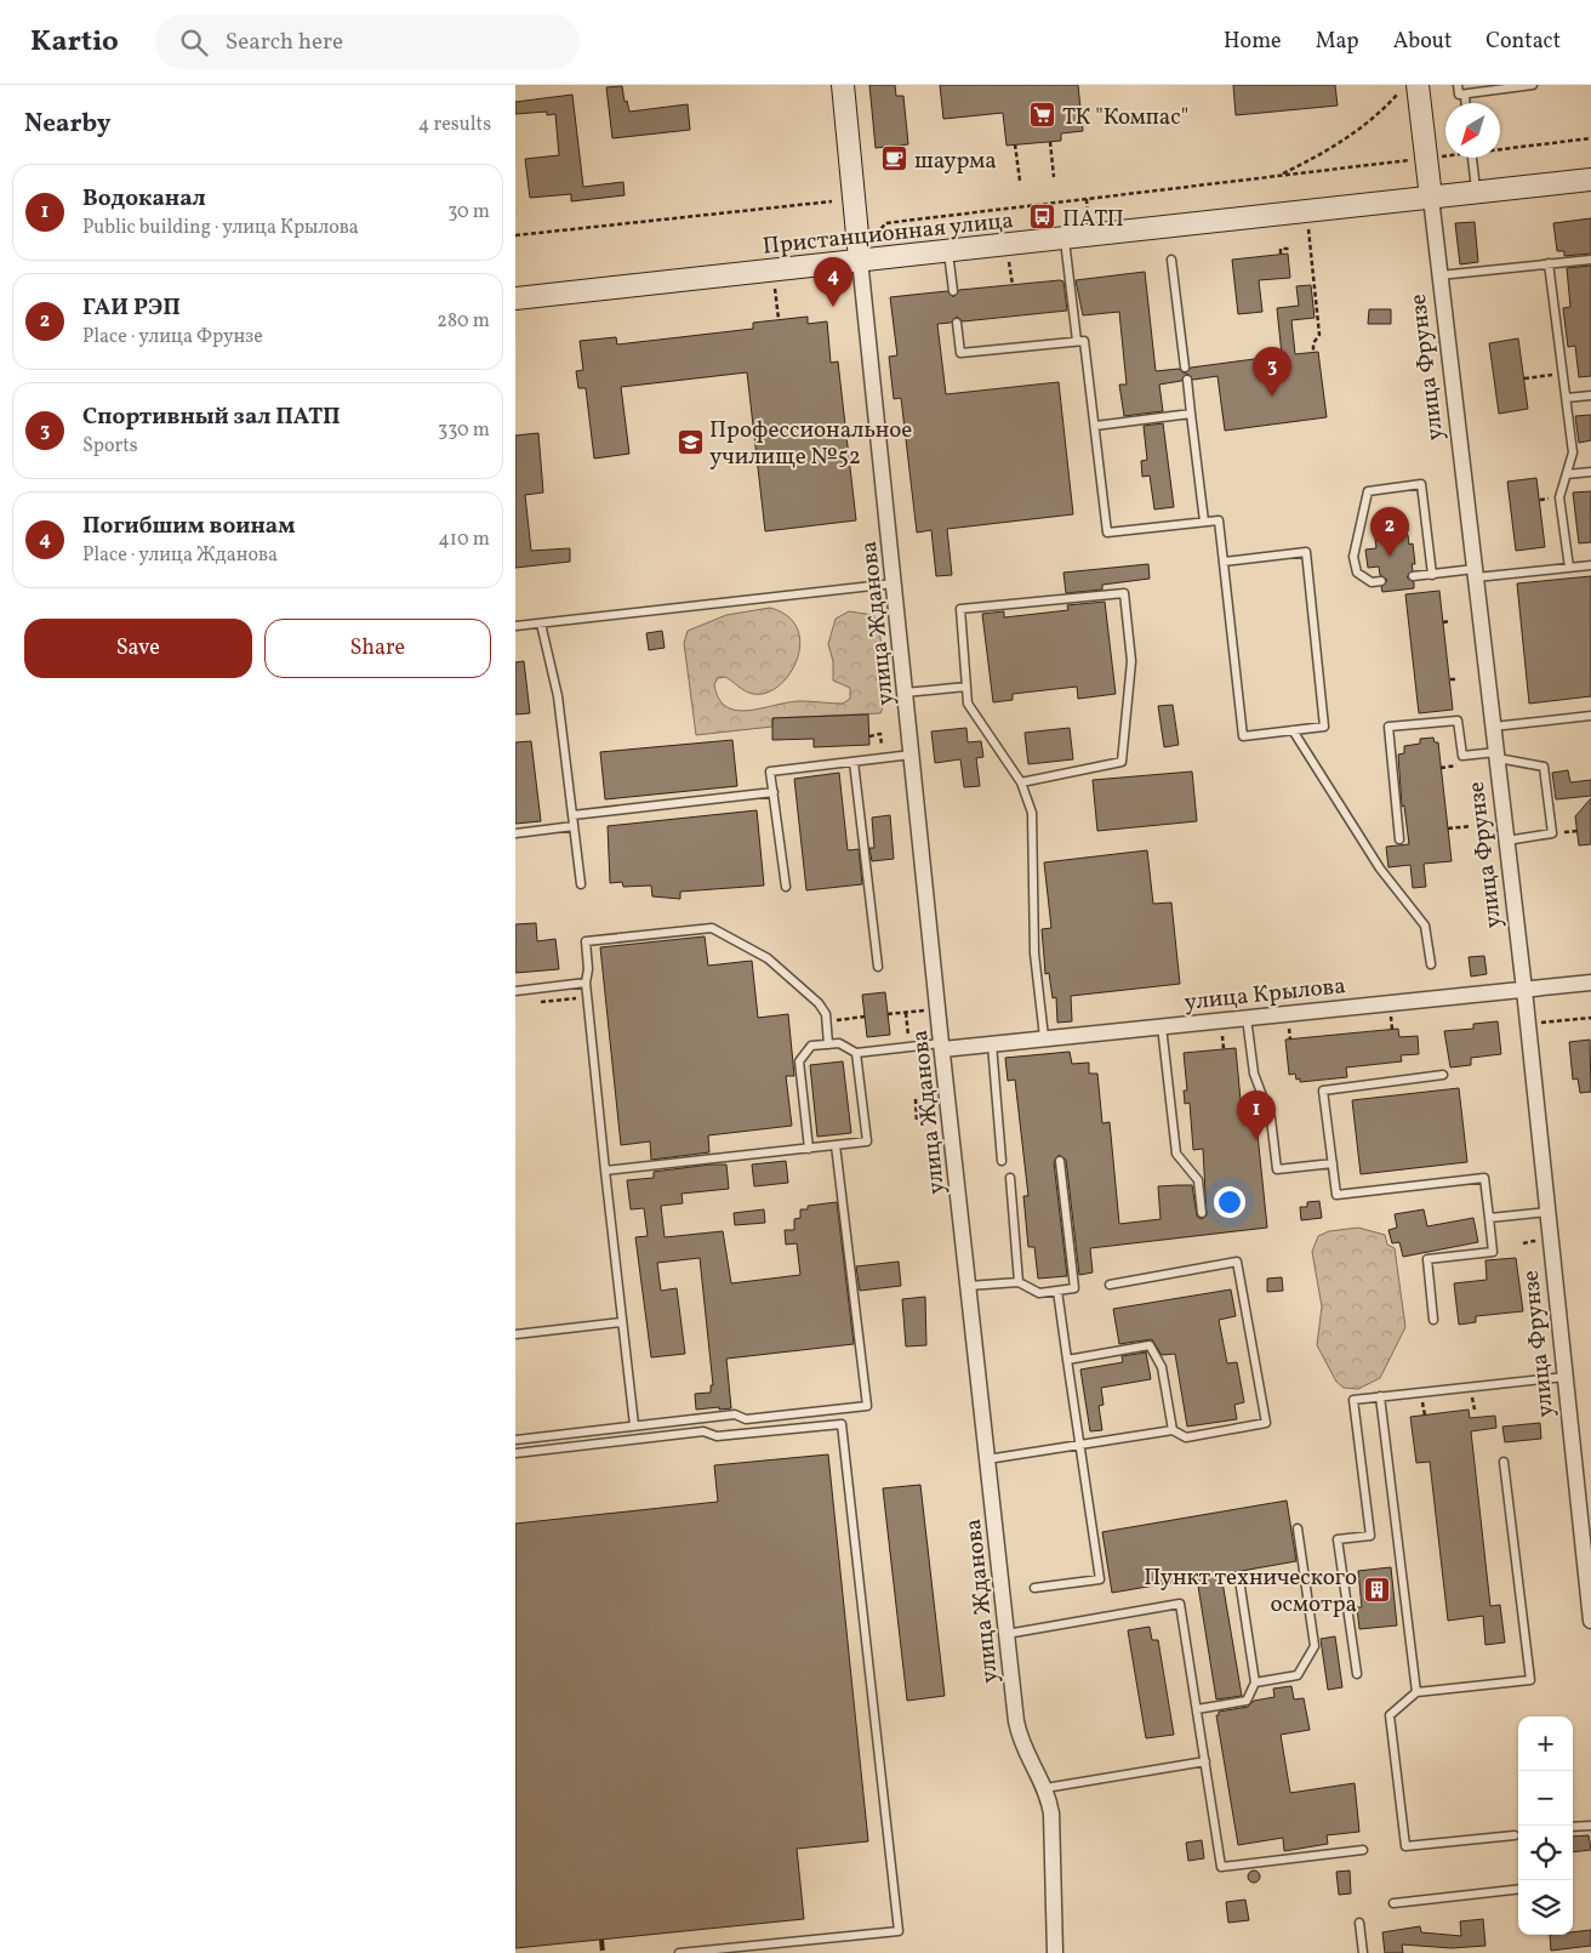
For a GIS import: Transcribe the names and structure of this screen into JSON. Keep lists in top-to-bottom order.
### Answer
{
  "streets": {
    "main road": ["Пристанционная улица", "улица Фрунзе"],
    "street": ["улица Жданова", "улица Крылова"]
  },
  "crossings": [
    ["Пристанционная улица", "улица Фрунзе"],
    ["Пристанционная улица", "улица Жданова"],
    ["улица Фрунзе", "улица Крылова"],
    ["улица Жданова", "улица Крылова"]
  ],
  "places": {
    "supermarket": ["ТК \"Компас\""],
    "cafe": ["шаурма"],
    "bus stop": ["ПАТП"],
    "school or university": ["Профессиональное училище №52"],
    "building": ["Пункт технического осмотра"]
  },
  "north": "bottom left",
  "page": {
    "header": "Kartio",
    "search": "Search here",
    "nav": [
      "Home",
      "Map",
      "About",
      "Contact"
    ],
    "heading": ["Nearby", "4 results"],
    "list": [
      {
        "mark": "1",
        "name": "Водоканал",
        "note": "Public building · улица Крылова",
        "value": "30 m"
      },
      {
        "mark": "2",
        "name": "ГАИ РЭП",
        "note": "Place · улица Фрунзе",
        "value": "280 m"
      },
      {
        "mark": "3",
        "name": "Спортивный зал ПАТП",
        "note": "Sports",
        "value": "330 m"
      },
      {
        "mark": "4",
        "name": "Погибшим воинам",
        "note": "Place · улица Жданова",
        "value": "410 m"
      }
    ],
    "pins": [
      "4",
      "3",
      "2",
      "1"
    ],
    "buttons": ["Save", "Share"],
    "map_buttons": ["+", "−"]
  }
}
